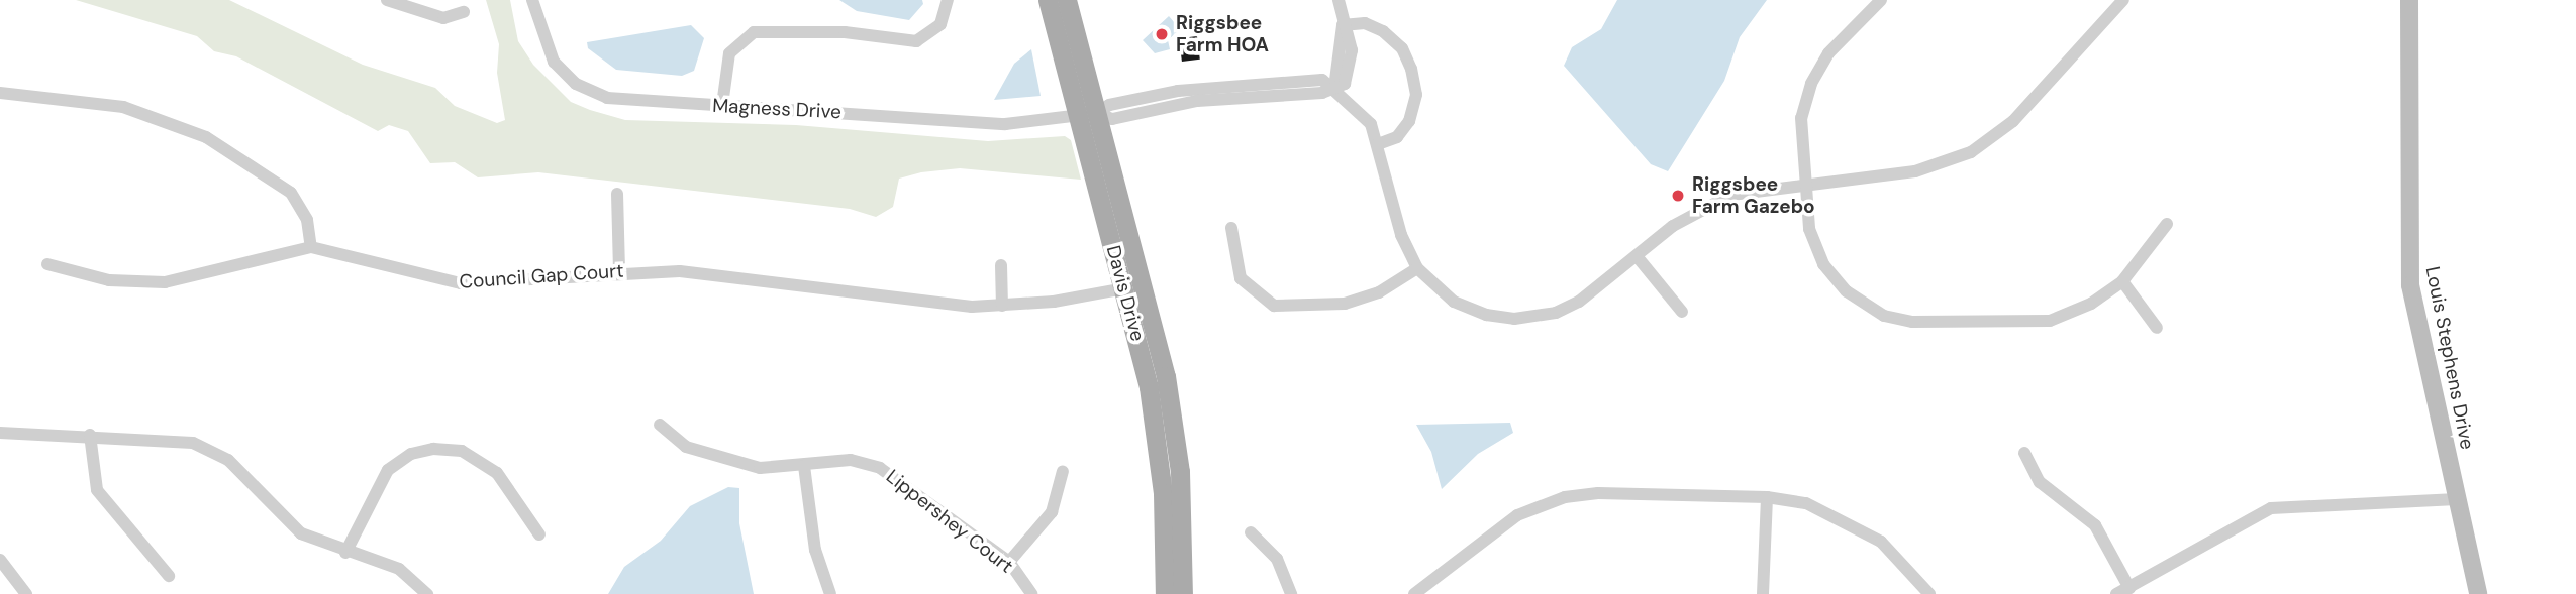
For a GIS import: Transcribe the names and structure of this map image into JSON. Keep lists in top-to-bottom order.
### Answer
{
  "streets": {
    "main road": ["Davis Drive"],
    "street": [
      "Magness Drive",
      "Council Gap Court",
      "Louis Stephens Drive",
      "Lippershey Court"
    ]
  },
  "crossings": [
    ["Magness Drive", "Davis Drive"],
    ["Council Gap Court", "Davis Drive"]
  ],
  "places": ["Riggsbee Farm HOA", "Riggsbee Farm Gazebo"]
}
